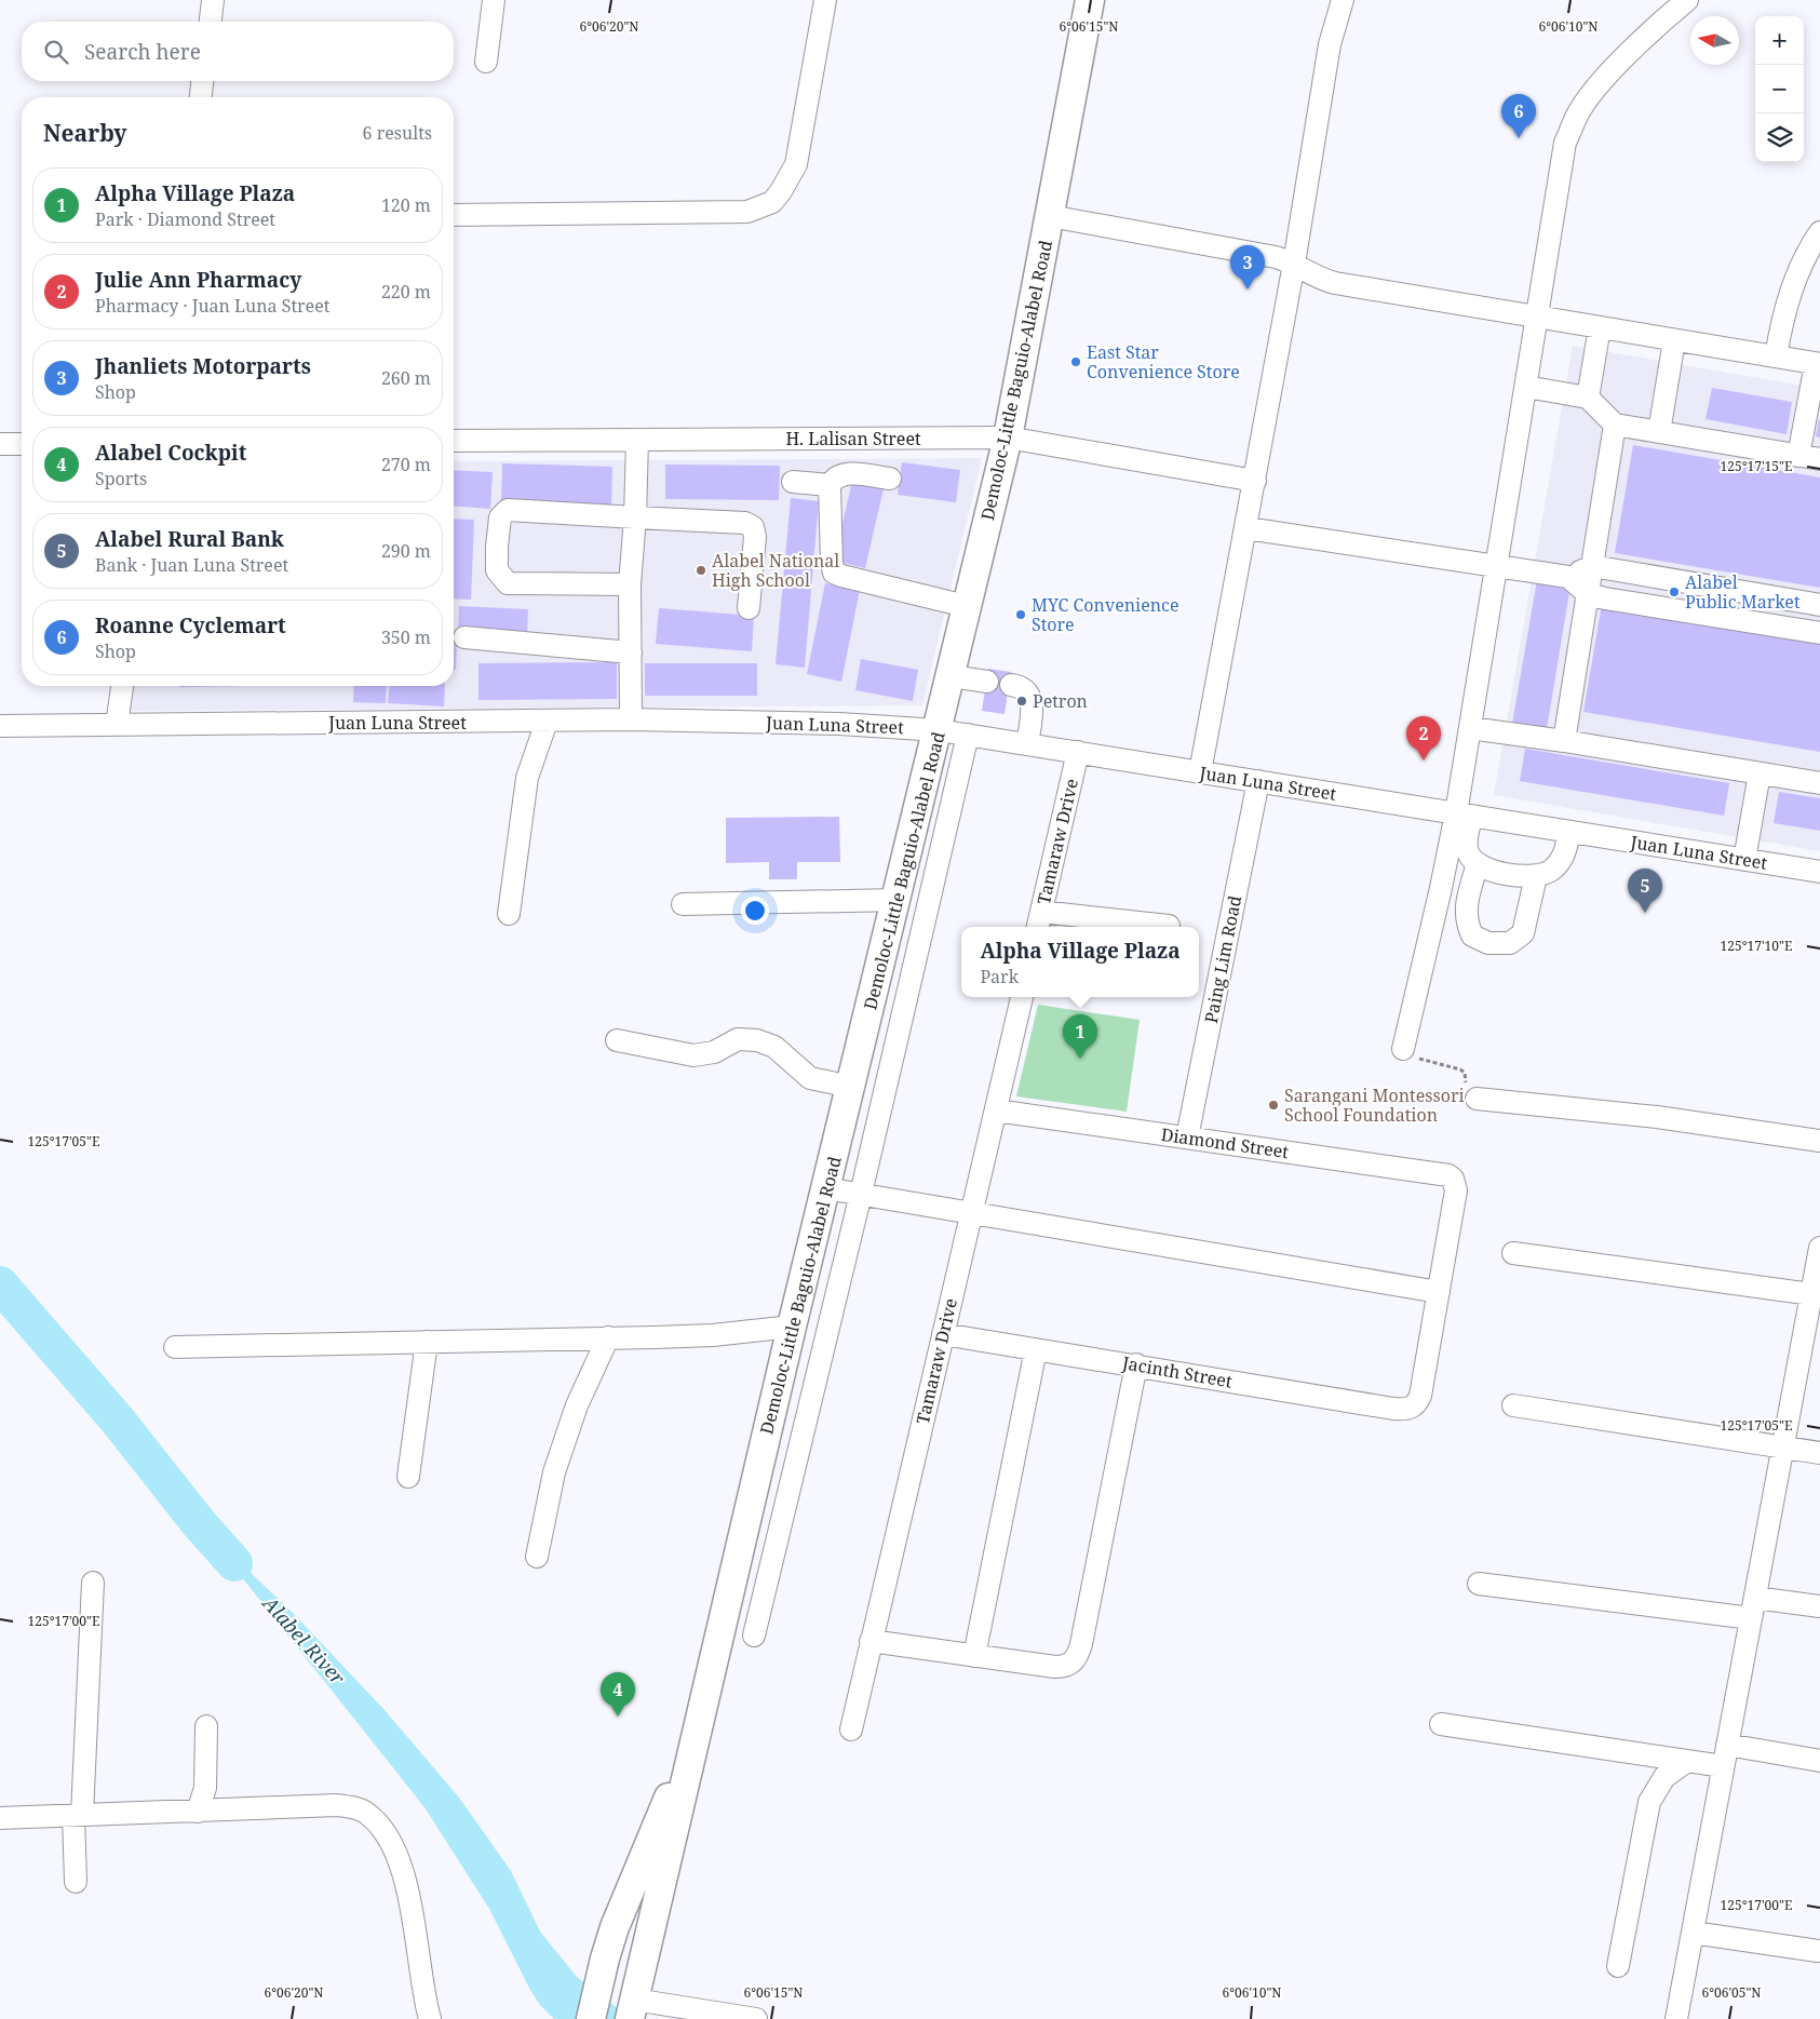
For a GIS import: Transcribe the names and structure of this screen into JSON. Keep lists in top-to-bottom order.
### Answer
{
  "streets": {
    "main road": ["Demoloc-Little Baguio-Alabel Road"],
    "street": [
      "H. Lalisan Street",
      "Juan Luna Street",
      "Tamaraw Drive",
      "Paing Lim Road",
      "Diamond Street",
      "Jacinth Street"
    ]
  },
  "crossings": [
    ["Demoloc-Little Baguio-Alabel Road", "H. Lalisan Street"],
    ["Demoloc-Little Baguio-Alabel Road", "Juan Luna Street"],
    ["Juan Luna Street", "Tamaraw Drive"],
    ["Juan Luna Street", "Paing Lim Road"],
    ["Tamaraw Drive", "Diamond Street"],
    ["Tamaraw Drive", "Jacinth Street"],
    ["Paing Lim Road", "Diamond Street"],
    ["Diamond Street", "Jacinth Street"]
  ],
  "water": ["Alabel River"],
  "places": [
    "East Star Convenience Store",
    "Alabel National High School",
    "Alabel Public Market",
    "MYC Convenience Store",
    "Petron",
    "Sarangani Montessori School Foundation"
  ],
  "north": "left",
  "page": {
    "map_buttons": ["+", "−"],
    "search": "Search here",
    "pins": [
      "6",
      "3",
      "2",
      "5",
      "1",
      "4"
    ],
    "heading": ["Nearby", "6 results"],
    "list": [
      {
        "mark": "1",
        "name": "Alpha Village Plaza",
        "note": "Park · Diamond Street",
        "value": "120 m"
      },
      {
        "mark": "2",
        "name": "Julie Ann Pharmacy",
        "note": "Pharmacy · Juan Luna Street",
        "value": "220 m"
      },
      {
        "mark": "3",
        "name": "Jhanliets Motorparts",
        "note": "Shop",
        "value": "260 m"
      },
      {
        "mark": "4",
        "name": "Alabel Cockpit",
        "note": "Sports",
        "value": "270 m"
      },
      {
        "mark": "5",
        "name": "Alabel Rural Bank",
        "note": "Bank · Juan Luna Street",
        "value": "290 m"
      },
      {
        "mark": "6",
        "name": "Roanne Cyclemart",
        "note": "Shop",
        "value": "350 m"
      }
    ],
    "popup": ["Alpha Village Plaza", "Park"]
  },
  "coordinates": [
    "6°06'20\"N",
    "6°06'15\"N",
    "6°06'10\"N",
    "125°17'15\"E",
    "125°17'10\"E",
    "125°17'05\"E",
    "125°17'00\"E",
    "6°06'05\"N"
  ]
}
